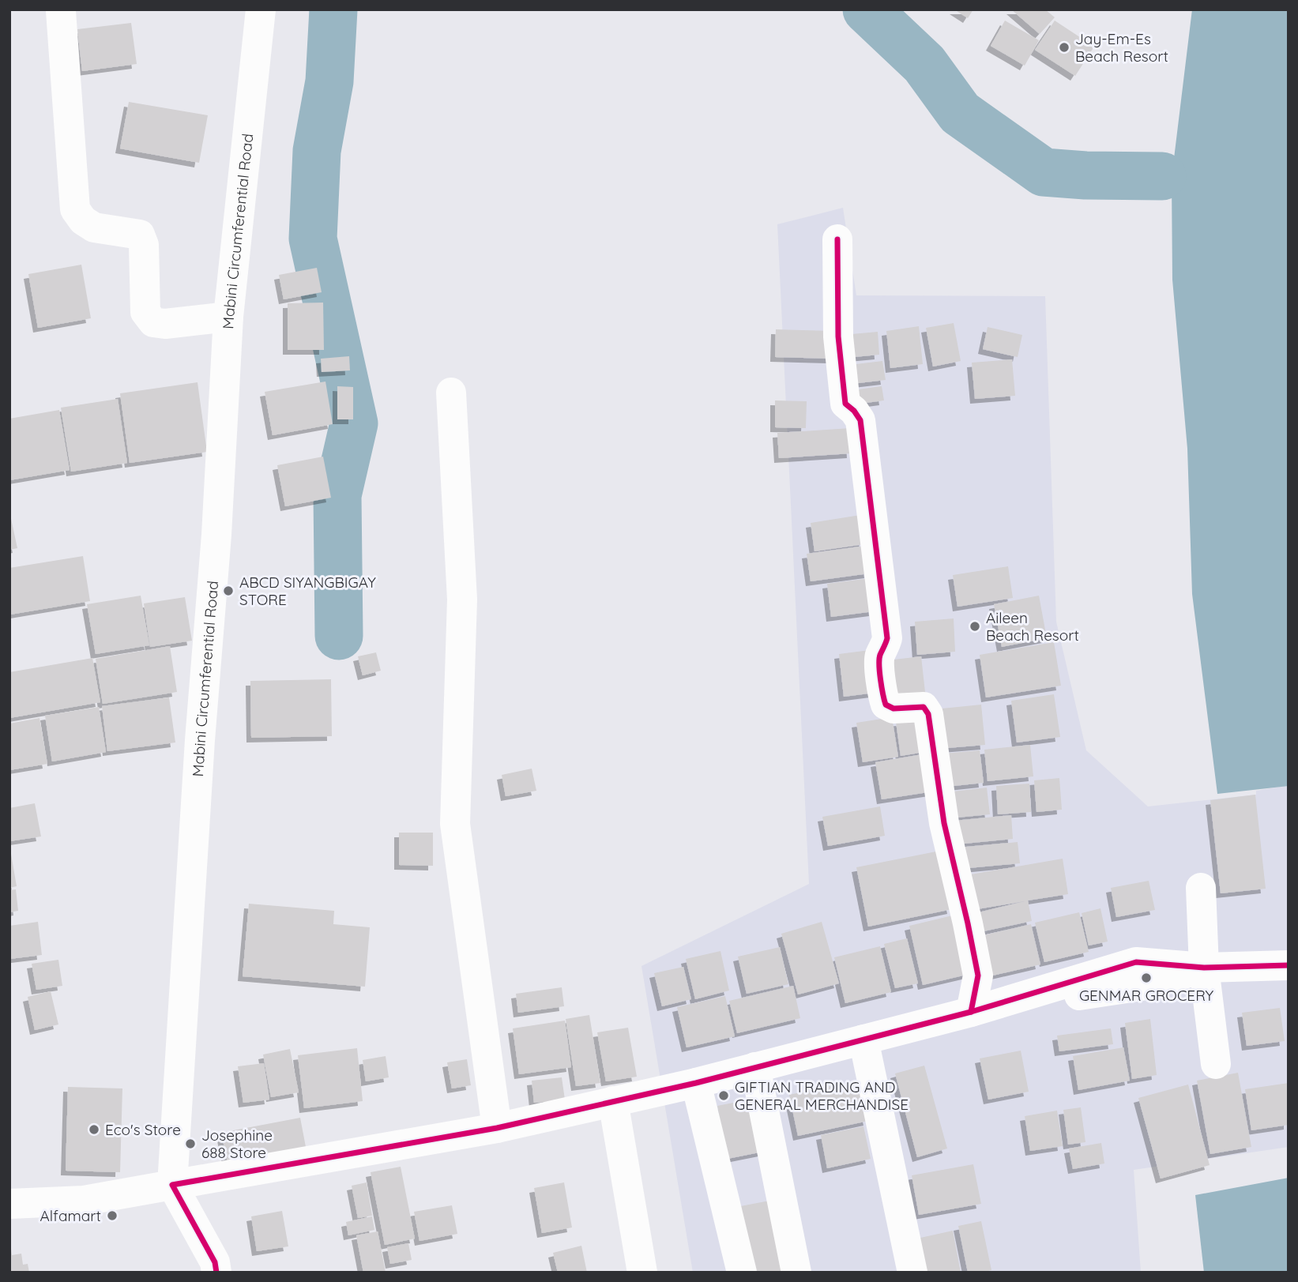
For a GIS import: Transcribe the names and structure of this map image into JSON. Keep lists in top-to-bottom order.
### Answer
{
  "streets": {
    "street": ["Mabini Circumferential Road"]
  },
  "places": [
    "Jay-Em-Es Beach Resort",
    "ABCD SIYANGBIGAY STORE",
    "Aileen Beach Resort",
    "GENMAR GROCERY",
    "GIFTIAN TRADING AND GENERAL MERCHANDISE",
    "Eco's Store",
    "Josephine 688 Store",
    "Alfamart"
  ]
}
